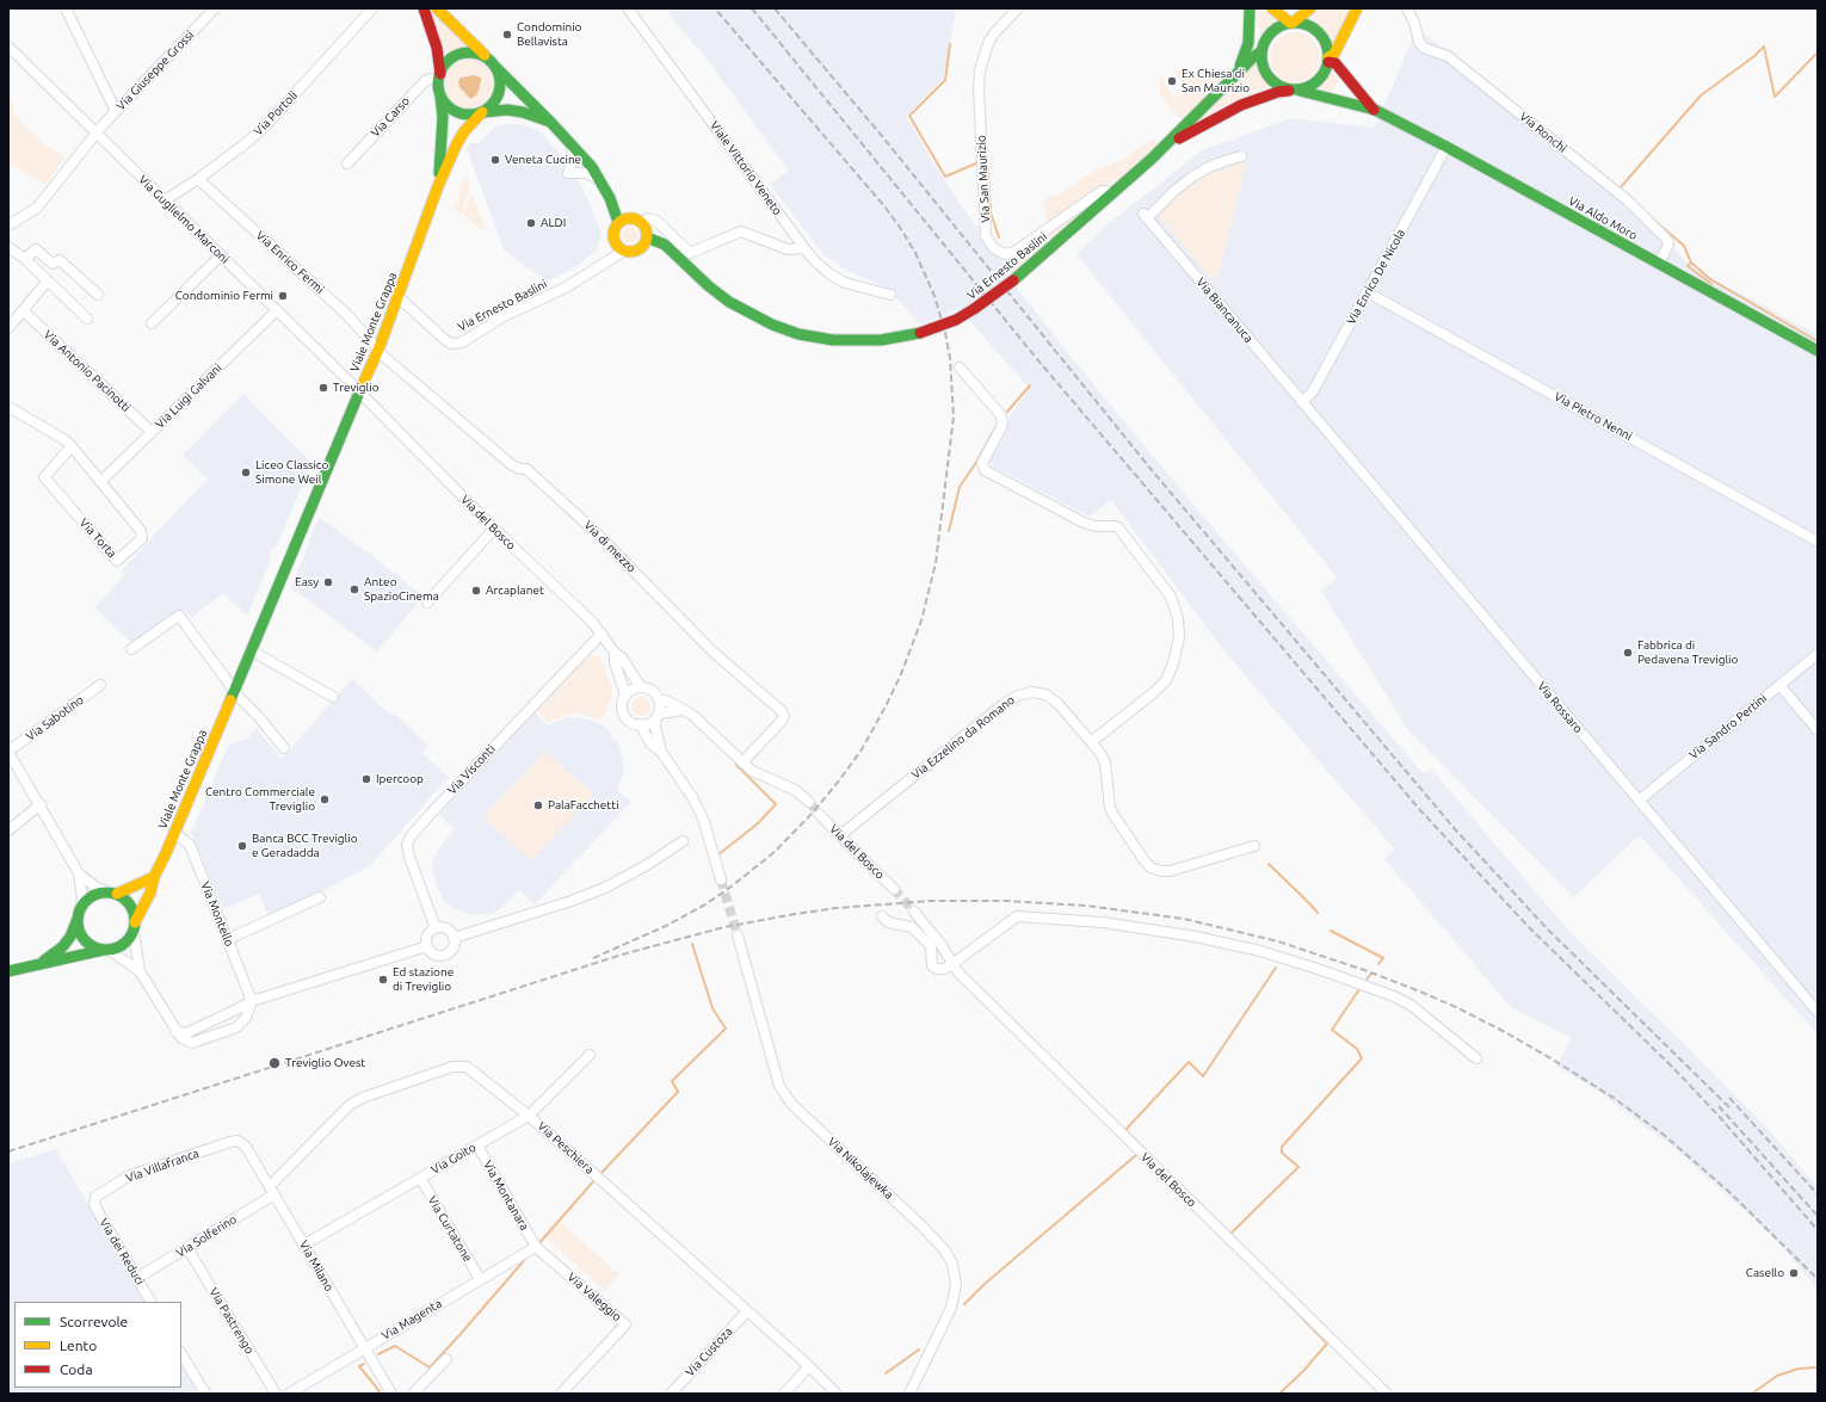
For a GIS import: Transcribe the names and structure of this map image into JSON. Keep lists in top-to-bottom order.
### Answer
{
  "streets": {
    "main road": ["Via Aldo Moro", "Via Ernesto Baslini", "Viale Monte Grappa"],
    "street": [
      "Via Giuseppe Grossi",
      "Via Portoli",
      "Via Carso",
      "Via Ronchi",
      "Viale Vittorio Veneto",
      "Via San Maurizio",
      "Via Guglielmo Marconi",
      "Via Enrico Fermi",
      "Via Enrico De Nicola",
      "Via Biancanuca",
      "Via Antonio Pacinotti",
      "Via Luigi Galvani",
      "Via Pietro Nenni",
      "Via del Bosco",
      "Via Torta",
      "Via di mezzo",
      "Via Rossaro",
      "Via Sabotino",
      "Via Sandro Pertini",
      "Via Ezzelino da Romano",
      "Via Visconti",
      "Via Montello",
      "Via Peschiera",
      "Via Goito",
      "Via Villafranca",
      "Via Nikolajewka",
      "Via Montanara",
      "Via Curtatone",
      "Via Solferino",
      "Via dei Reduci",
      "Via Milano",
      "Via Valeggio",
      "Via Magenta",
      "Via Pastrengo",
      "Via Custoza"
    ]
  },
  "crossings": [
    ["Via Giuseppe Grossi", "Via Guglielmo Marconi"],
    ["Via Portoli", "Via Guglielmo Marconi"],
    ["Via Portoli", "Via Enrico Fermi"],
    ["Via Carso", "Viale Monte Grappa"],
    ["Via Ronchi", "Via Aldo Moro"],
    ["Via San Maurizio", "Via Ernesto Baslini"],
    ["Via Aldo Moro", "Via Ernesto Baslini"],
    ["Via Aldo Moro", "Via Enrico De Nicola"],
    ["Via Guglielmo Marconi", "Viale Monte Grappa"],
    ["Via Guglielmo Marconi", "Via Luigi Galvani"],
    ["Via Guglielmo Marconi", "Via del Bosco"],
    ["Via Enrico Fermi", "Viale Monte Grappa"],
    ["Via Enrico Fermi", "Via di mezzo"],
    ["Via Ernesto Baslini", "Viale Monte Grappa"],
    ["Via Enrico De Nicola", "Via Biancanuca"],
    ["Via Enrico De Nicola", "Via Pietro Nenni"],
    ["Via Enrico De Nicola", "Via Rossaro"],
    ["Via Biancanuca", "Via Rossaro"],
    ["Viale Monte Grappa", "Via del Bosco"],
    ["Viale Monte Grappa", "Via di mezzo"],
    ["Viale Monte Grappa", "Via Montello"],
    ["Via Antonio Pacinotti", "Via Luigi Galvani"],
    ["Via Luigi Galvani", "Via Torta"],
    ["Via del Bosco", "Via Ezzelino da Romano"],
    ["Via del Bosco", "Via Visconti"],
    ["Via Rossaro", "Via Sandro Pertini"],
    ["Via Peschiera", "Via Goito"],
    ["Via Peschiera", "Via Solferino"],
    ["Via Peschiera", "Via Milano"],
    ["Via Peschiera", "Via Custoza"],
    ["Via Goito", "Via Montanara"],
    ["Via Goito", "Via Curtatone"],
    ["Via Goito", "Via Milano"],
    ["Via Villafranca", "Via dei Reduci"],
    ["Via Villafranca", "Via Milano"],
    ["Via Montanara", "Via Valeggio"],
    ["Via Montanara", "Via Magenta"],
    ["Via Curtatone", "Via Magenta"],
    ["Via Solferino", "Via dei Reduci"],
    ["Via Solferino", "Via Milano"],
    ["Via Solferino", "Via Pastrengo"],
    ["Via Milano", "Via Magenta"],
    ["Via Valeggio", "Via Magenta"]
  ],
  "places": [
    "Condominio Bellavista",
    "Ex Chiesa di San Maurizio",
    "Veneta Cucine",
    "ALDI",
    "Condominio Fermi",
    "Treviglio",
    "Liceo Classico Simone Weil",
    "Easy",
    "Anteo SpazioCinema",
    "Arcaplanet",
    "Fabbrica di Pedavena Treviglio",
    "Ipercoop",
    "Centro Commerciale Treviglio",
    "PalaFacchetti",
    "Banca BCC Treviglio e Geradadda",
    "Ed stazione di Treviglio",
    "Treviglio Ovest",
    "Casello"
  ],
  "legend": ["Scorrevole", "Lento", "Coda"]
}
